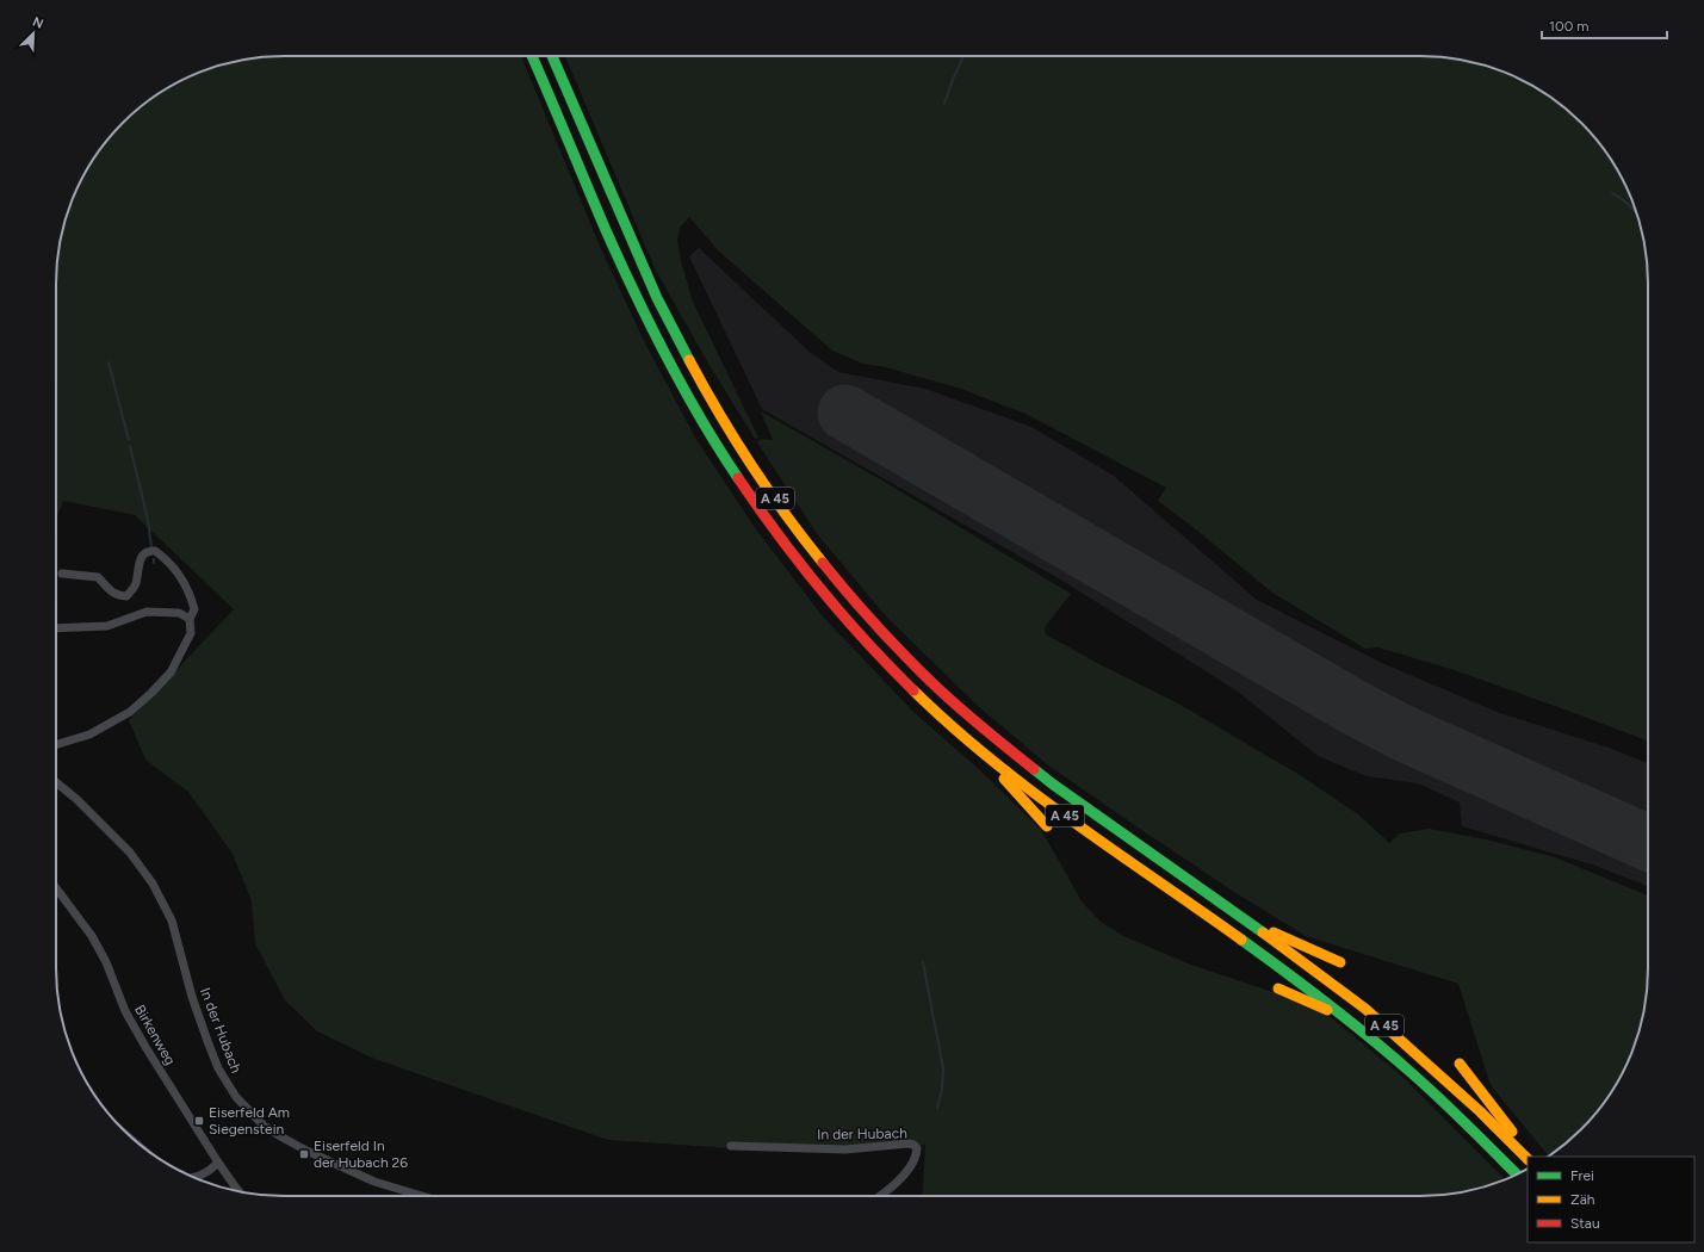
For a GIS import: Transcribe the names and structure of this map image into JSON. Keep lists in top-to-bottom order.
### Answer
{
  "streets": {
    "highway": ["A 45"],
    "street": ["In der Hubach", "Birkenweg"]
  },
  "places": {
    "transit": ["Eiserfeld Am Siegenstein", "Eiserfeld In der Hubach 26"]
  },
  "legend": ["Frei", "Zäh", "Stau"],
  "scale_bar": "100 m",
  "north": "top right"
}
